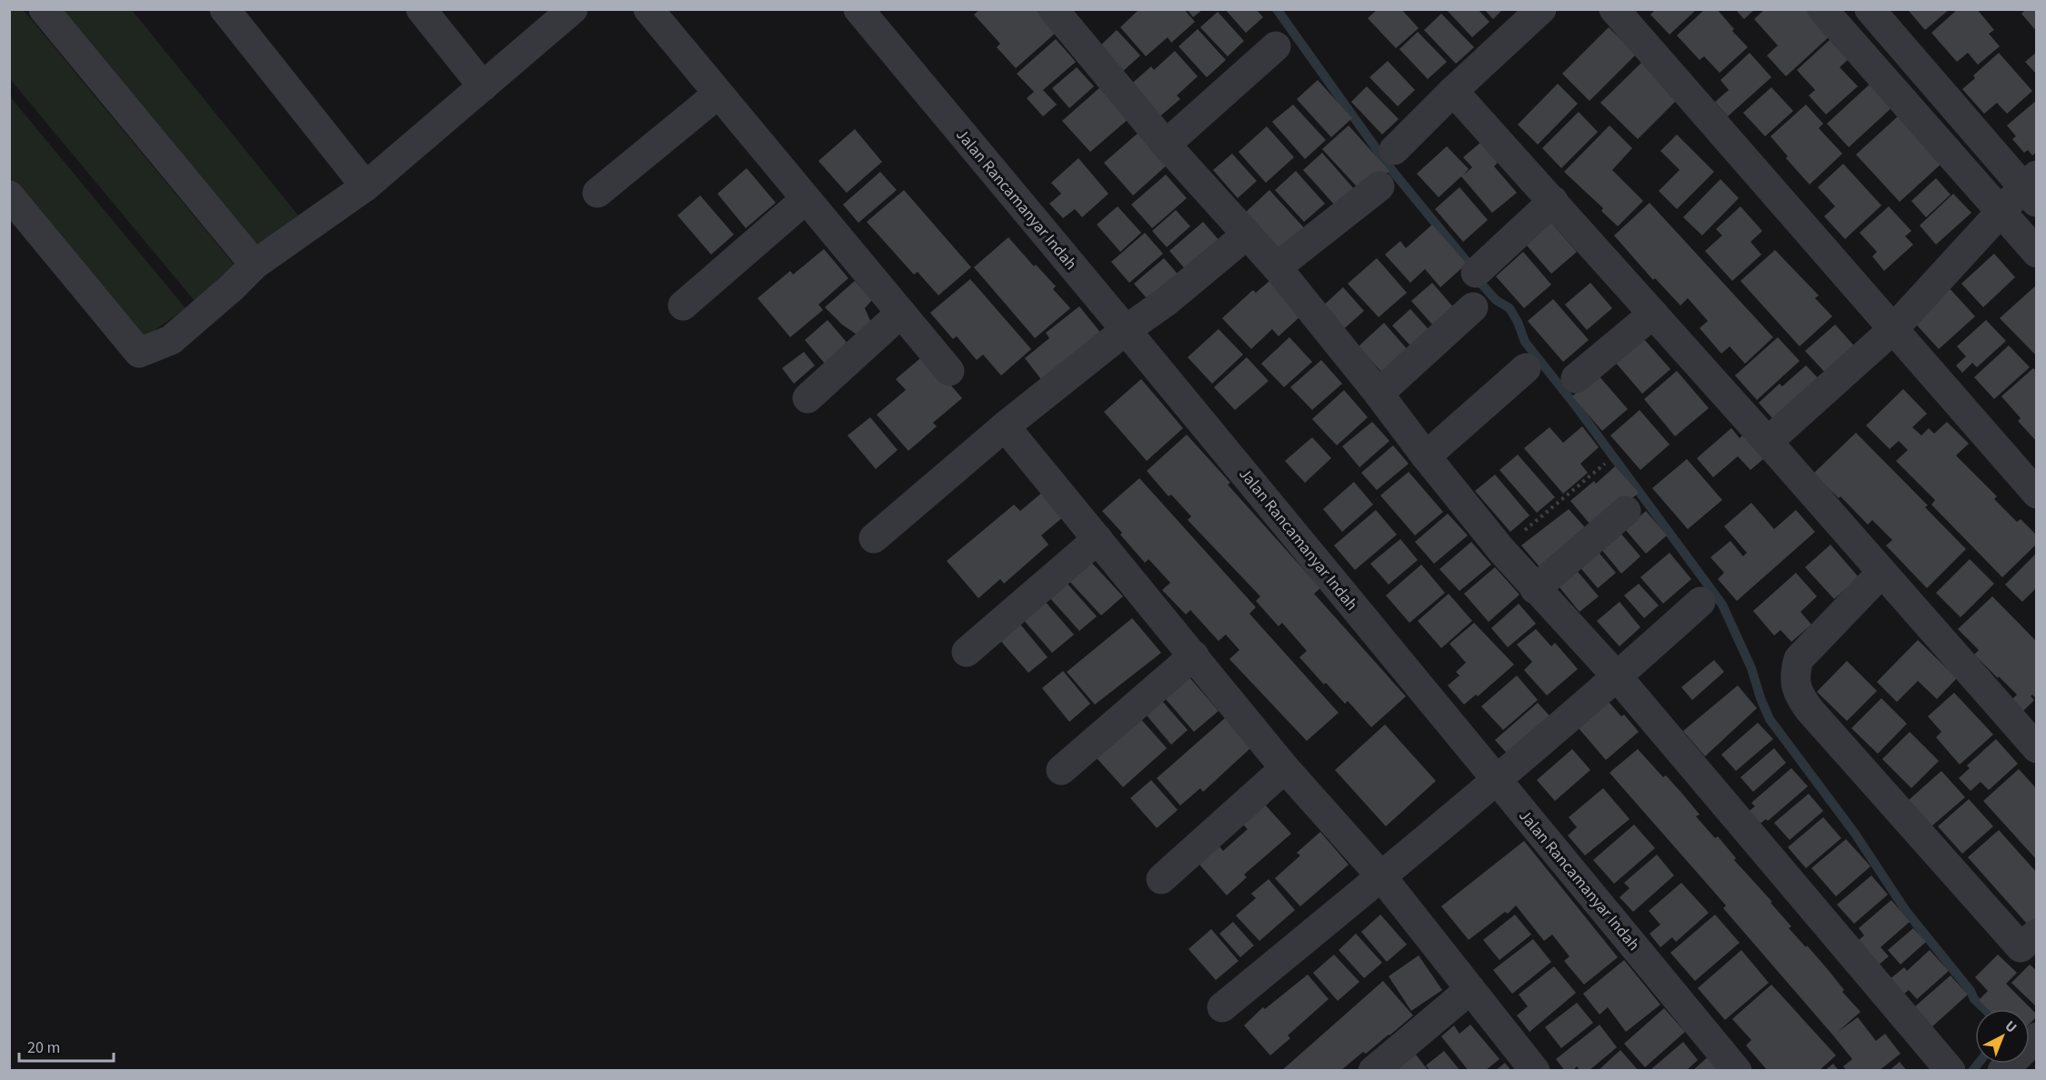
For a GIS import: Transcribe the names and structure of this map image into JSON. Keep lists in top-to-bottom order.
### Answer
{
  "streets": {
    "street": ["Jalan Rancamanyar Indah"]
  },
  "scale_bar": "20 m",
  "north": "top right"
}
